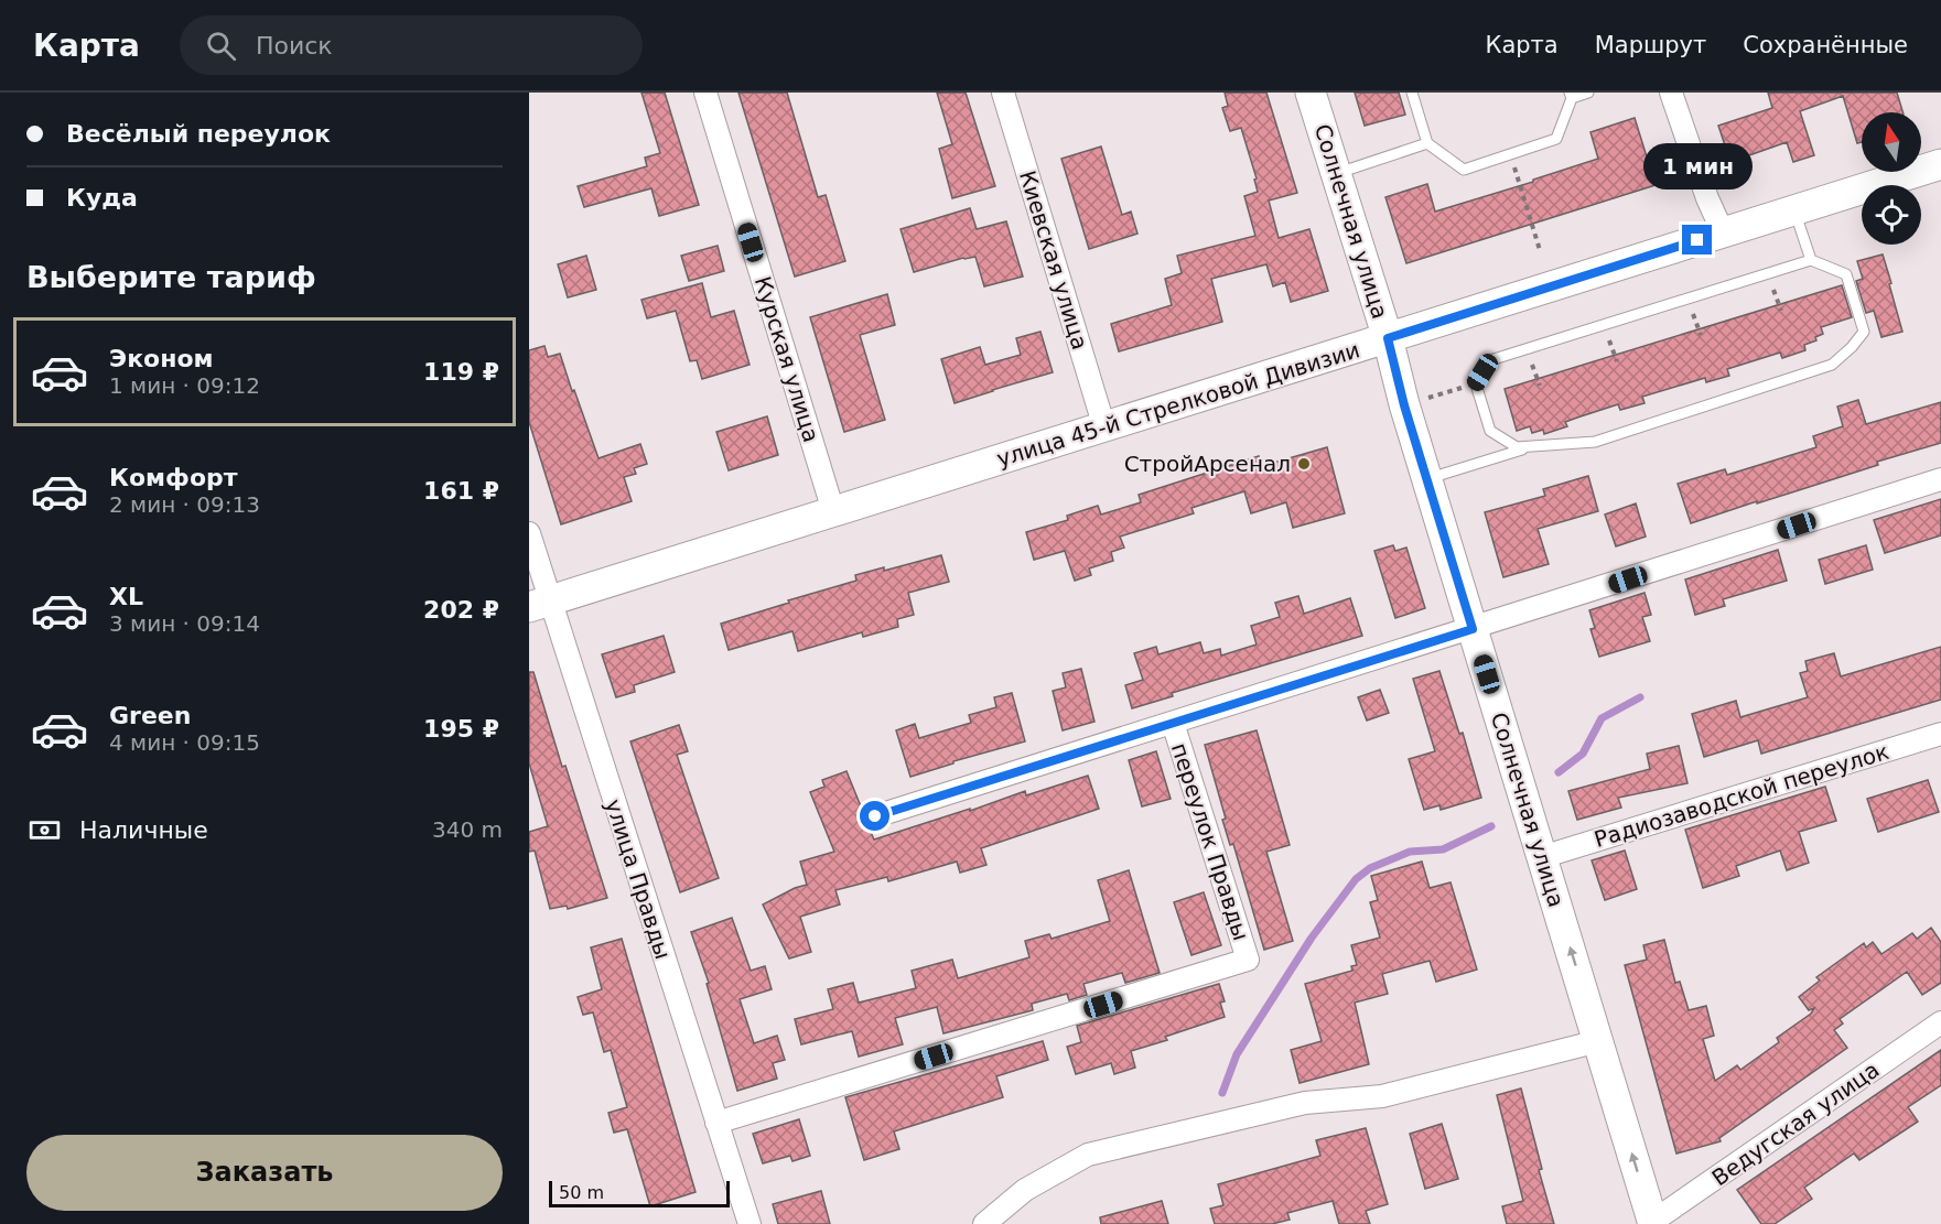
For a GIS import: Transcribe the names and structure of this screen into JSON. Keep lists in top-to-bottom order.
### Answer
{
  "streets": {
    "main road": ["Солнечная улица", "улица 45-й Стрелковой Дивизии"],
    "street": [
      "Киевская улица",
      "Курская улица",
      "Радиозаводской переулок",
      "переулок Правды",
      "улица Правды",
      "Ведугская улица"
    ]
  },
  "crossings": [
    ["Солнечная улица", "улица 45-й Стрелковой Дивизии"],
    ["Солнечная улица", "Радиозаводской переулок"],
    ["Солнечная улица", "Ведугская улица"],
    ["Киевская улица", "улица 45-й Стрелковой Дивизии"],
    ["Курская улица", "улица 45-й Стрелковой Дивизии"],
    ["улица 45-й Стрелковой Дивизии", "улица Правды"],
    ["переулок Правды", "улица Правды"]
  ],
  "places": ["СтройАрсенал"],
  "scale_bar": "50 m",
  "north": "top",
  "page": {
    "header": "Карта",
    "search": "Поиск",
    "nav": ["Карта", "Маршрут", "Сохранённые"],
    "banner": ["Весёлый переулок", "Куда"],
    "bubble": "1 мин",
    "heading": "Выберите тариф",
    "list": [
      {
        "name": "Эконом",
        "note": "1 мин · 09:12",
        "value": "119 ₽"
      },
      {
        "name": "Комфорт",
        "note": "2 мин · 09:13",
        "value": "161 ₽"
      },
      {
        "name": "XL",
        "note": "3 мин · 09:14",
        "value": "202 ₽"
      },
      {
        "name": "Green",
        "note": "4 мин · 09:15",
        "value": "195 ₽"
      }
    ],
    "pay": ["Наличные", "340 m"],
    "buttons": "Заказать",
    "scale": "50 m"
  }
}
